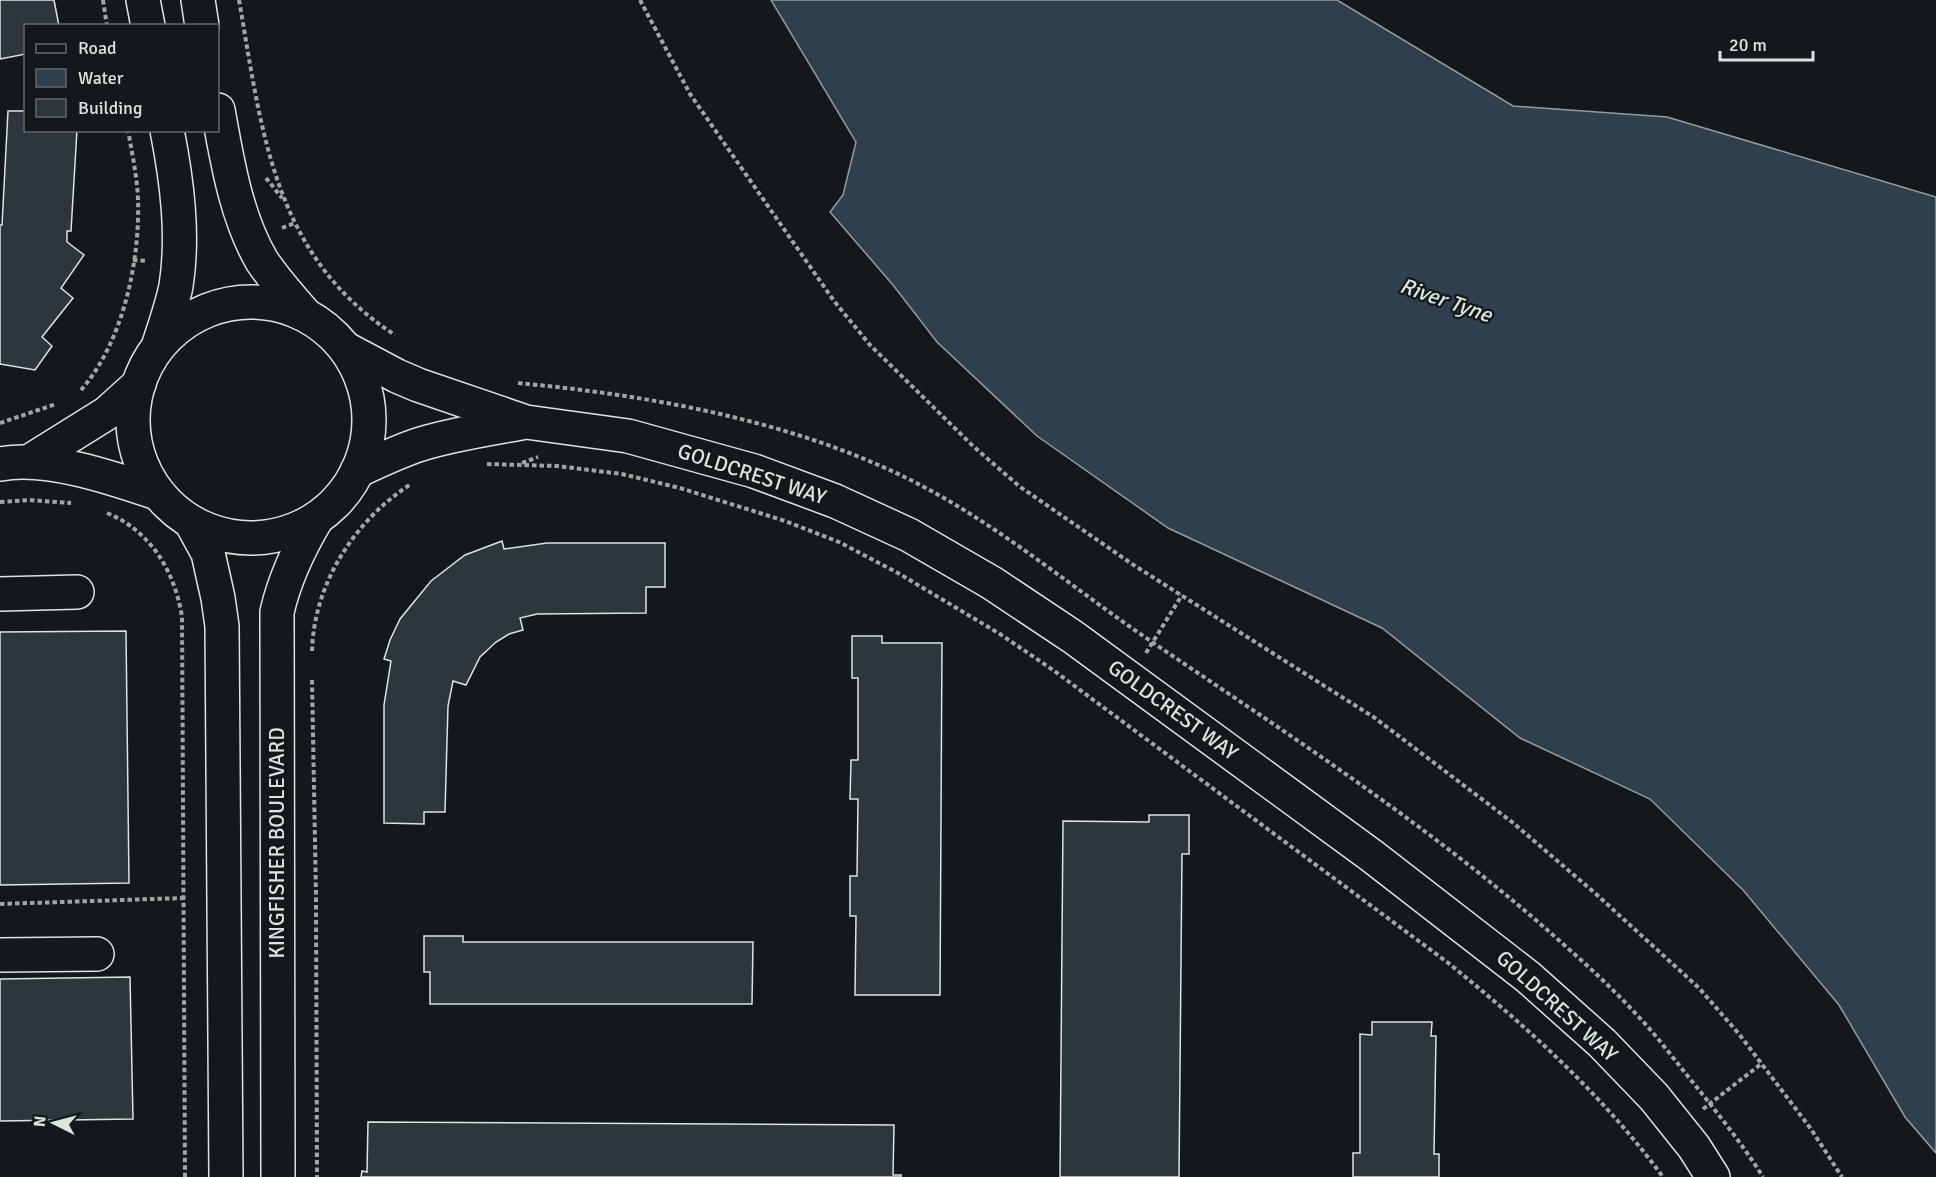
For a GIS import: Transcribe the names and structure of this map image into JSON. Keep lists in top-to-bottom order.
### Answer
{
  "streets": {
    "street": ["GOLDCREST WAY", "KINGFISHER BOULEVARD"]
  },
  "water": ["River Tyne"],
  "legend": ["Road", "Water", "Building"],
  "scale_bar": "20 m",
  "north": "left"
}
